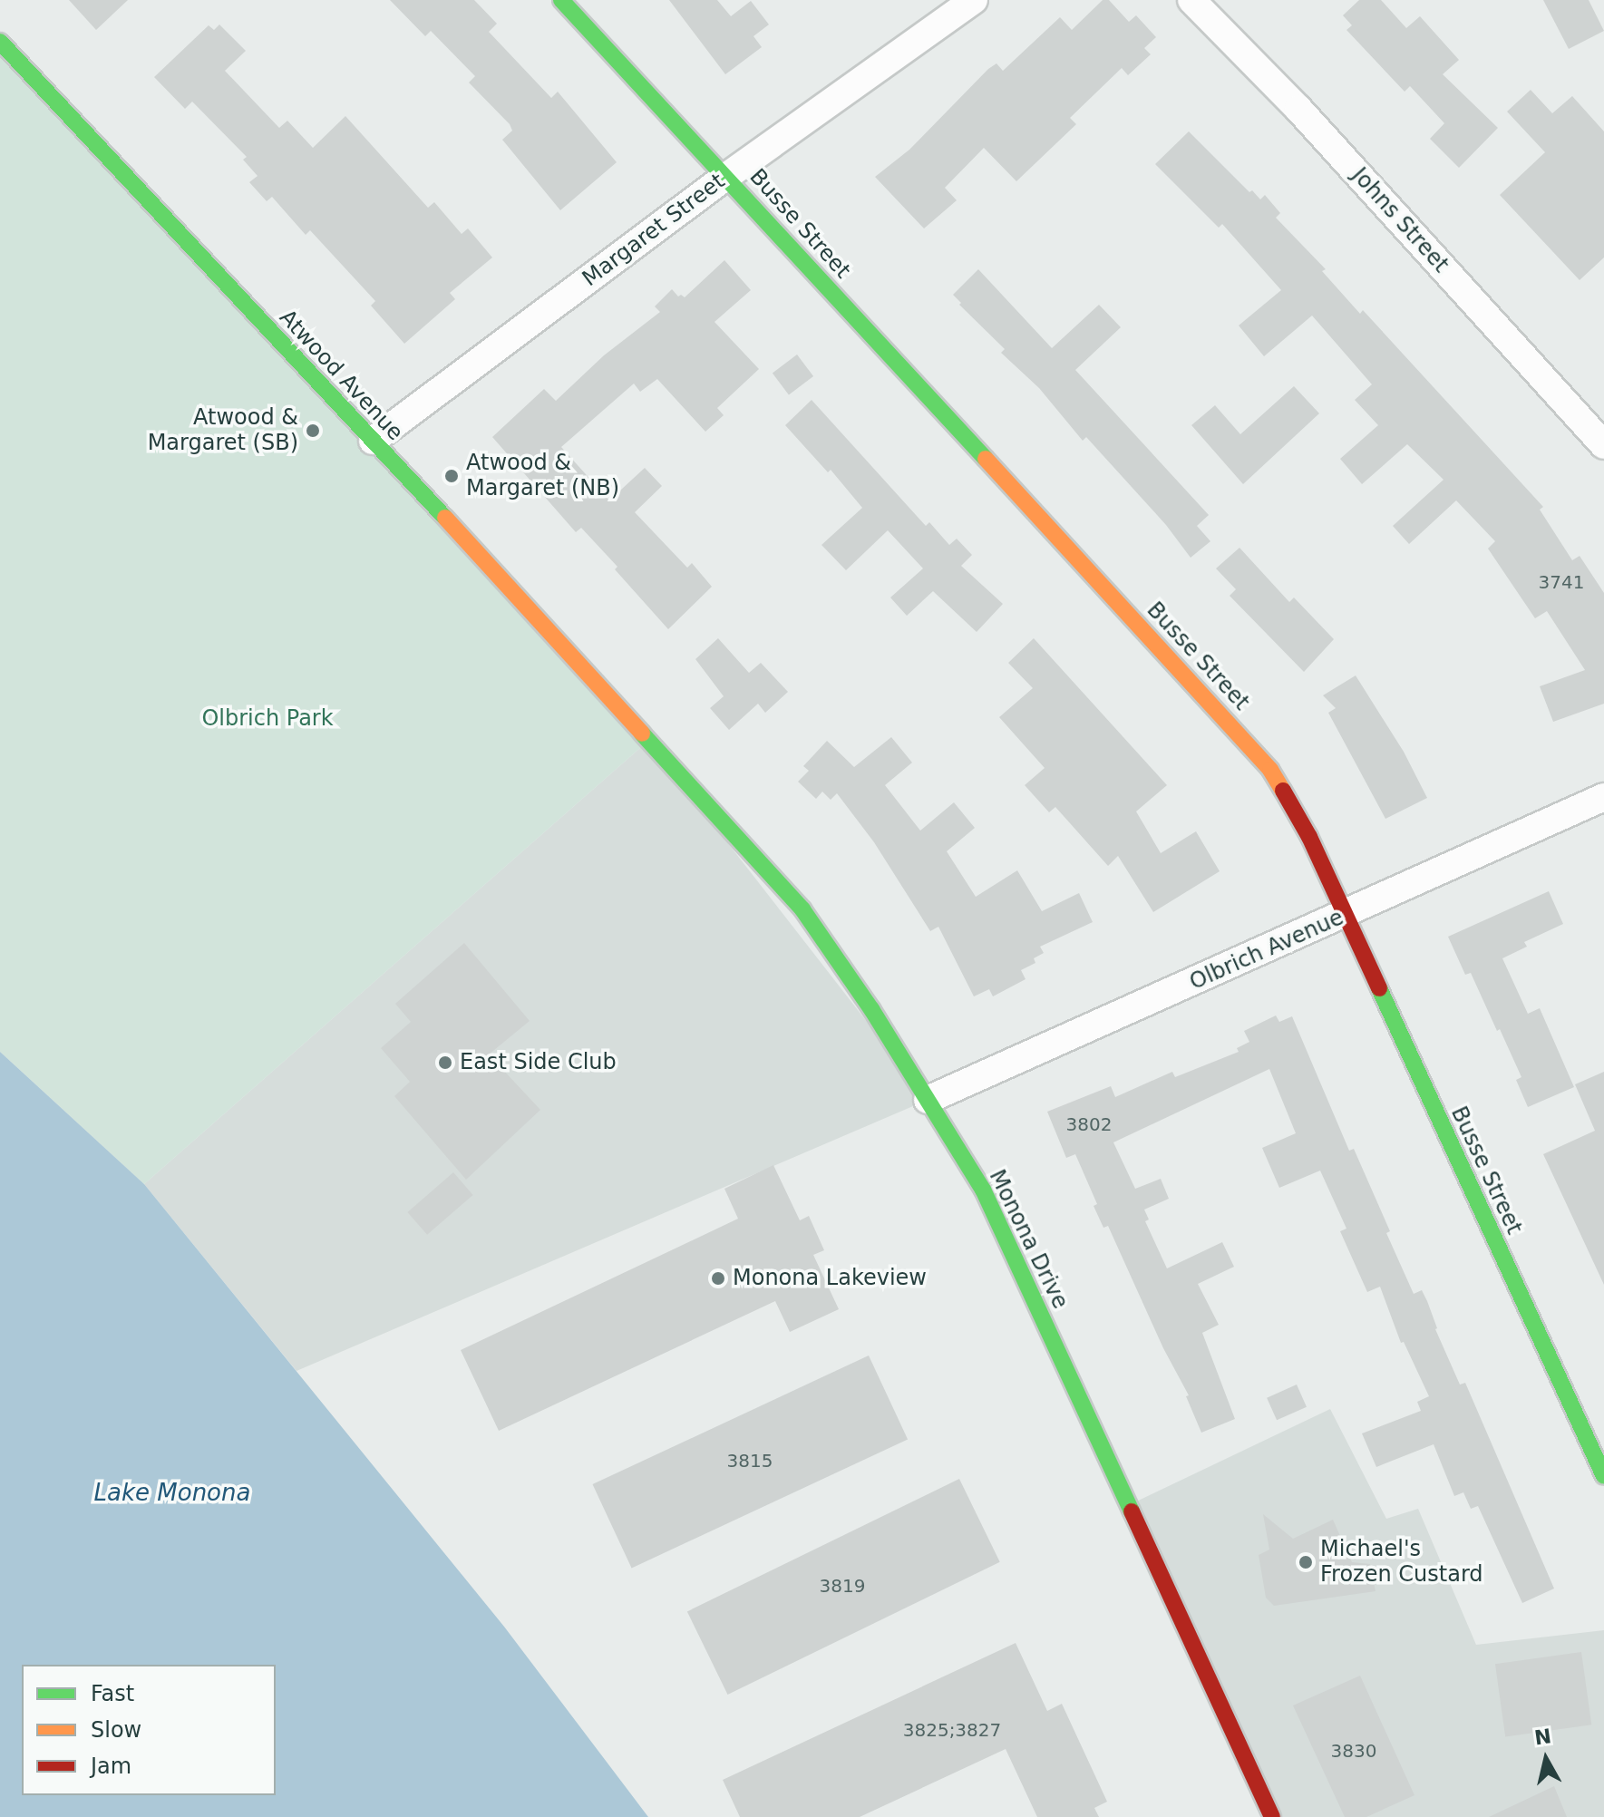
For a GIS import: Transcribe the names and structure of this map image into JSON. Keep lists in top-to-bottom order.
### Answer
{
  "streets": {
    "street": [
      "Johns Street",
      "Busse Street",
      "Margaret Street",
      "Atwood Avenue",
      "Olbrich Avenue",
      "Monona Drive"
    ]
  },
  "crossings": [
    ["Busse Street", "Margaret Street"],
    ["Busse Street", "Olbrich Avenue"],
    ["Margaret Street", "Atwood Avenue"],
    ["Atwood Avenue", "Monona Drive"],
    ["Olbrich Avenue", "Monona Drive"]
  ],
  "water": ["Lake Monona"],
  "parks": ["Olbrich Park"],
  "places": [
    "Atwood & Margaret (SB)",
    "Atwood & Margaret (NB)",
    "East Side Club",
    "Monona Lakeview",
    "Michael's Frozen Custard"
  ],
  "house_numbers": [
    "3741",
    "3802",
    "3815",
    "3819",
    "3825;3827",
    "3830"
  ],
  "legend": ["Fast", "Slow", "Jam"],
  "north": "top"
}
